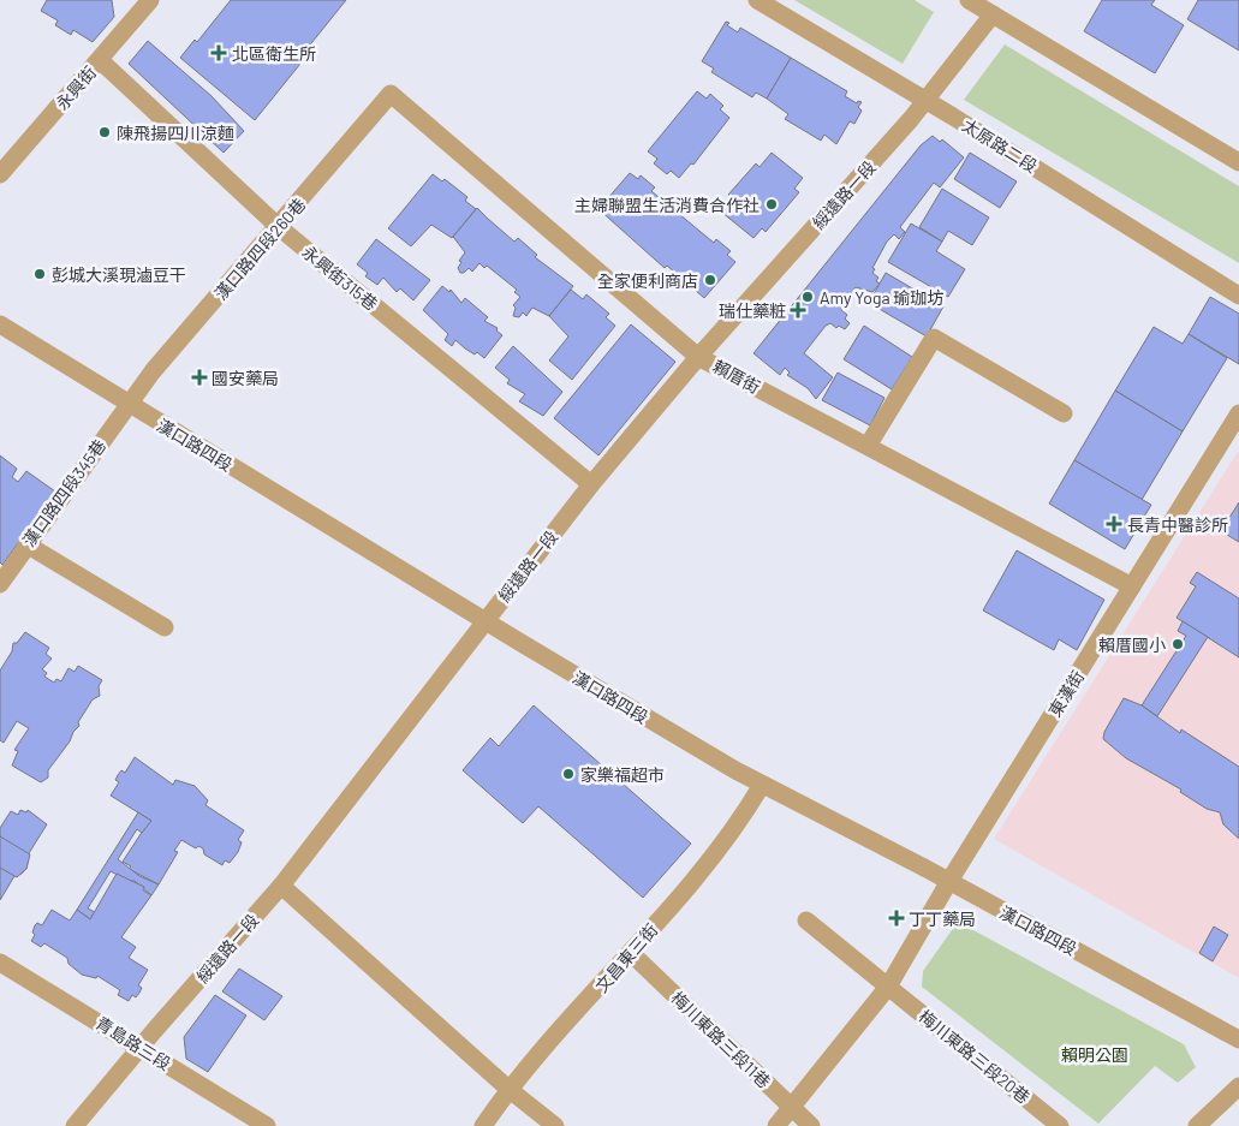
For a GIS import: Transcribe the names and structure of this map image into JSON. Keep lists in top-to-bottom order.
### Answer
{
  "streets": {
    "street": [
      "永興街",
      "太原路二段",
      "綏遠路一段",
      "漢口路四段260巷",
      "永興街315巷",
      "賴厝街",
      "漢口路四段",
      "漢口路四段345巷",
      "東漢街",
      "文昌東三街",
      "梅川東路三段11巷",
      "青島路三段",
      "梅川東路三段20巷"
    ]
  },
  "crossings": [
    ["永興街", "永興街315巷"],
    ["太原路二段", "綏遠路一段"],
    ["綏遠路一段", "永興街315巷"],
    ["綏遠路一段", "賴厝街"],
    ["綏遠路一段", "漢口路四段"],
    ["綏遠路一段", "青島路三段"],
    ["漢口路四段260巷", "永興街315巷"],
    ["漢口路四段260巷", "賴厝街"],
    ["漢口路四段260巷", "漢口路四段"],
    ["漢口路四段260巷", "漢口路四段345巷"],
    ["賴厝街", "東漢街"],
    ["漢口路四段", "漢口路四段345巷"],
    ["漢口路四段", "東漢街"],
    ["漢口路四段", "文昌東三街"],
    ["東漢街", "梅川東路三段20巷"],
    ["文昌東三街", "梅川東路三段11巷"]
  ],
  "parks": ["賴明公園"],
  "places": {
    "health": [
      "北區衛生所",
      "瑞仕藥粧",
      "國安藥局",
      "長青中醫診所",
      "丁丁藥局"
    ],
    "other": [
      "陳飛揚四川涼麵",
      "主婦聯盟生活消費合作社",
      "彭城大溪現滷豆干",
      "全家便利商店",
      "Amy Yoga 瑜珈坊",
      "賴厝國小",
      "家樂福超市"
    ]
  }
}
